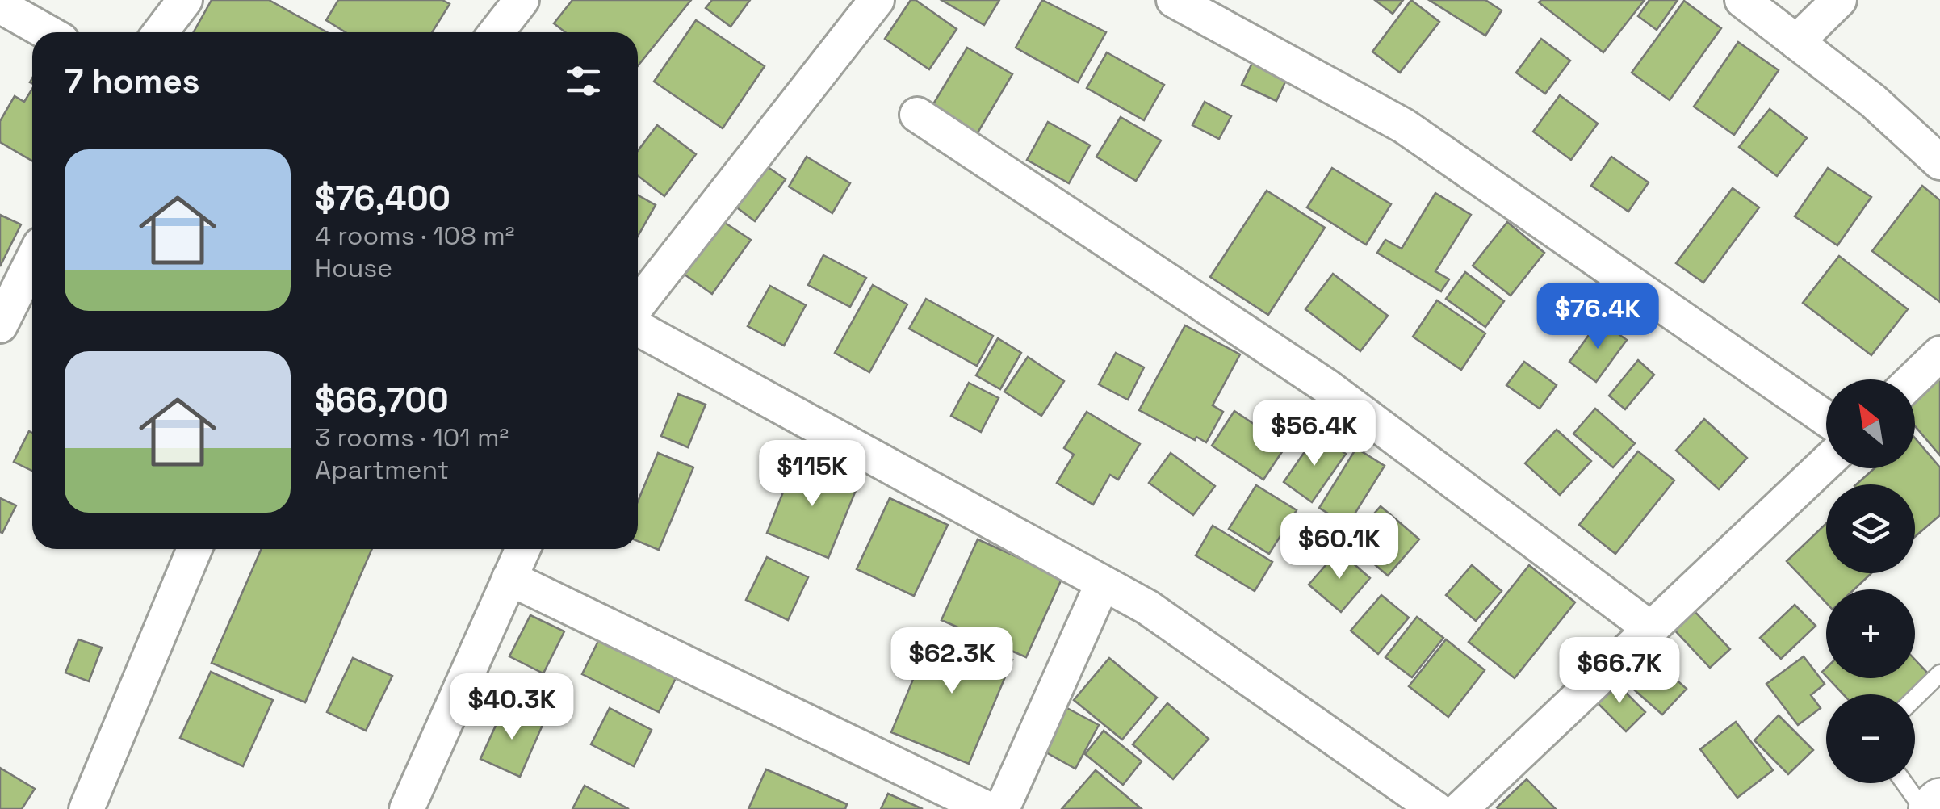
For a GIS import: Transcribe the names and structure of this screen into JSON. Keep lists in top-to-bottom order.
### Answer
{
  "north": "top left",
  "page": {
    "heading": "7 homes",
    "list": [
      {
        "name": "$76,400",
        "note": "4 rooms · 108 m² · House"
      },
      {
        "name": "$66,700",
        "note": "3 rooms · 101 m² · Apartment"
      }
    ],
    "price": [
      "$76.4K",
      "$56.4K",
      "$115K",
      "$60.1K",
      "$62.3K",
      "$66.7K",
      "$40.3K"
    ],
    "map_buttons": ["+", "−"]
  }
}
